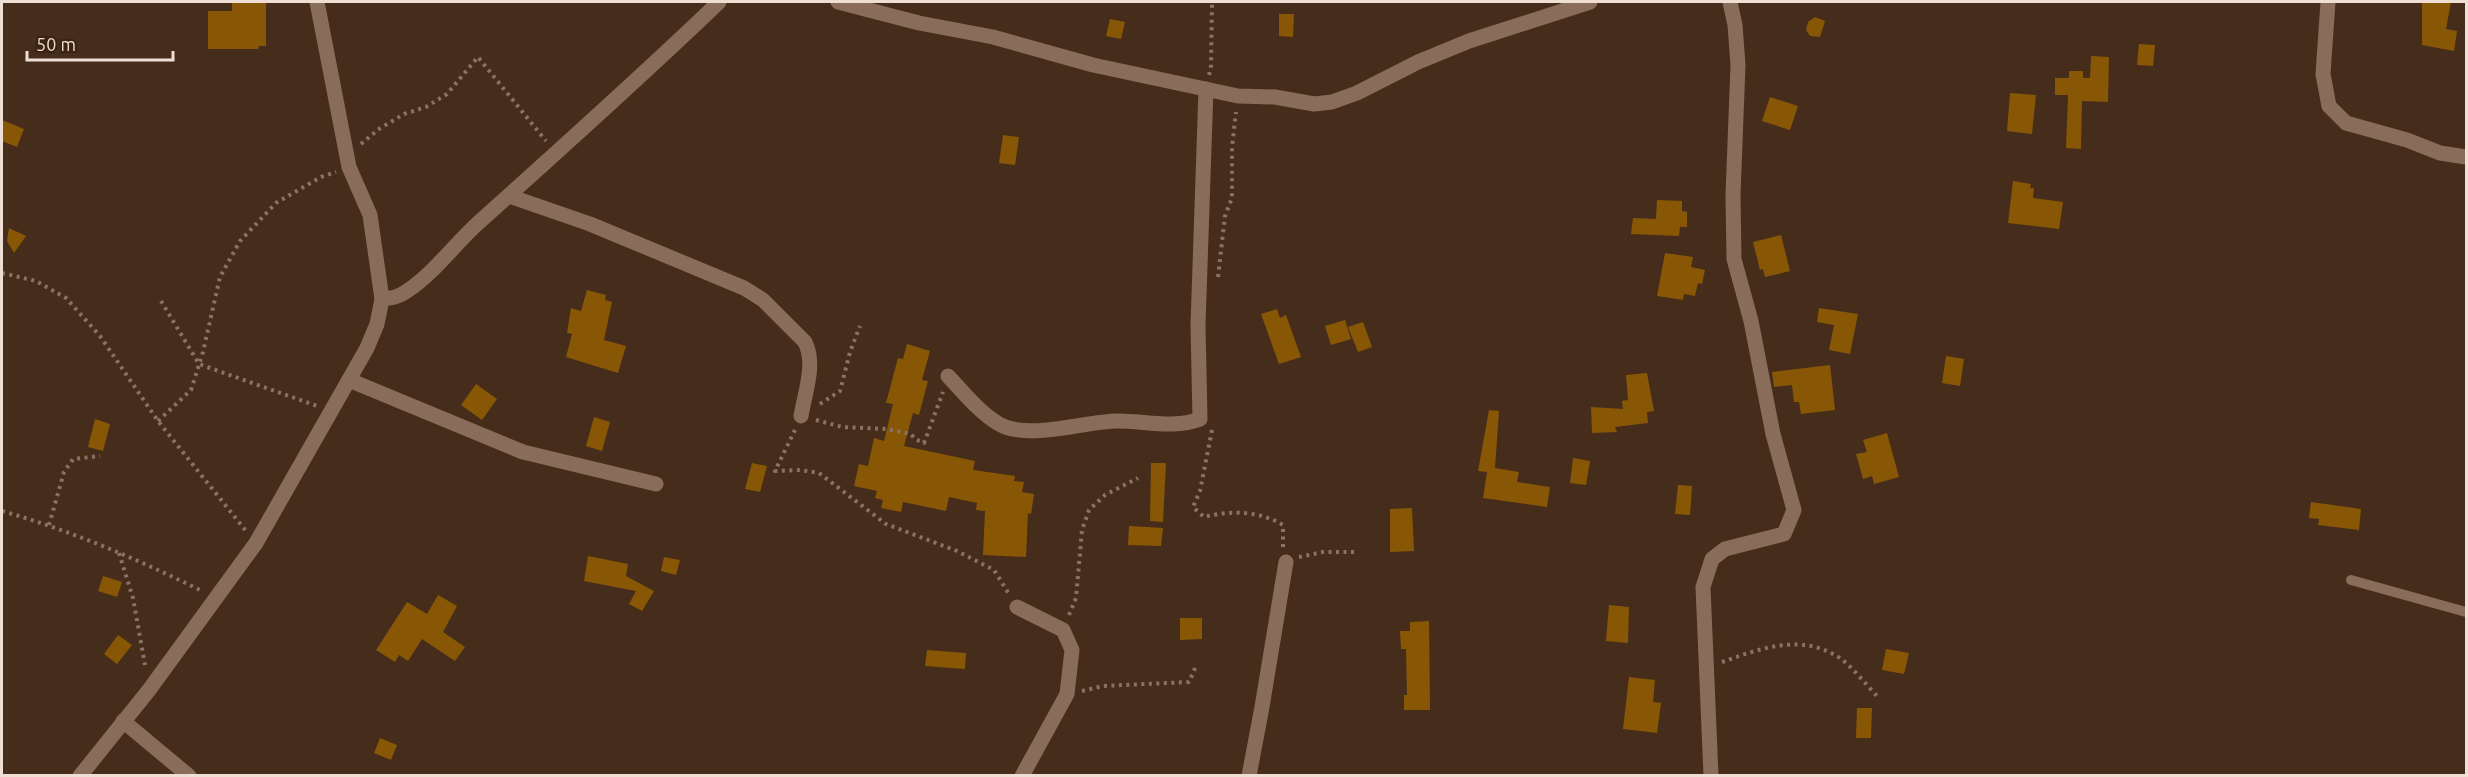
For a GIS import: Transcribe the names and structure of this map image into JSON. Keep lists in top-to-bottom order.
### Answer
{
  "scale_bar": "50 m"
}
